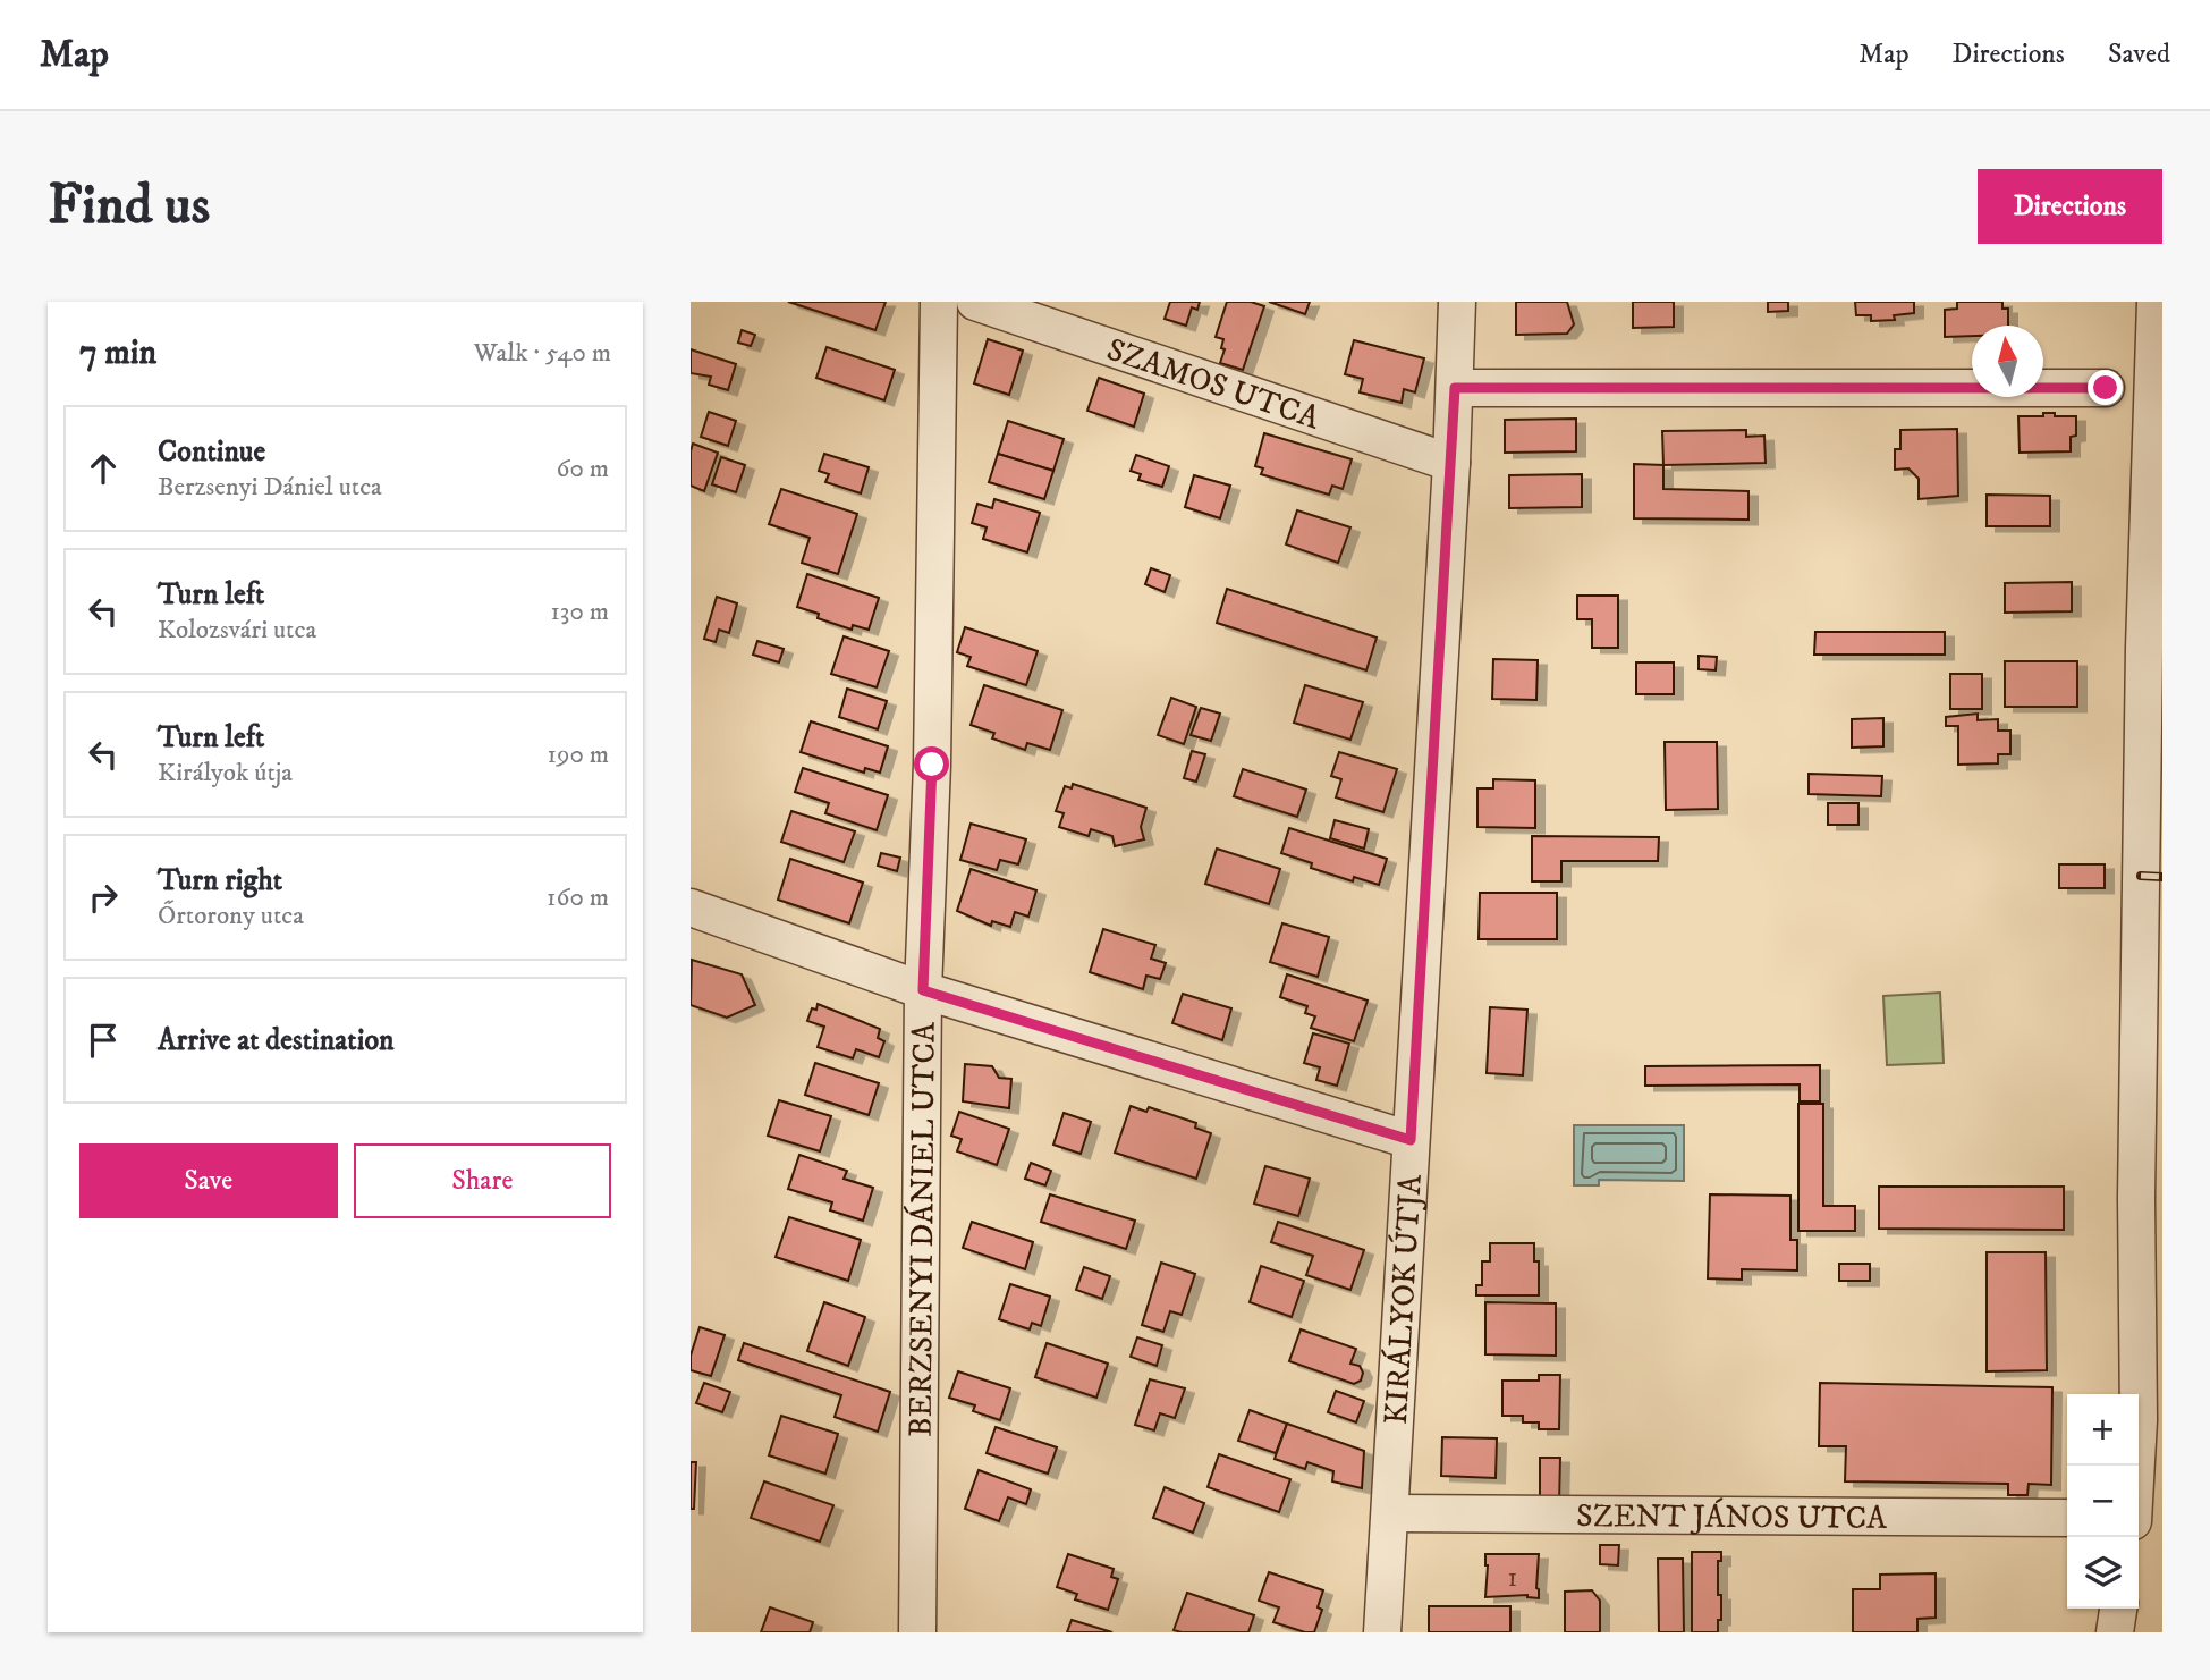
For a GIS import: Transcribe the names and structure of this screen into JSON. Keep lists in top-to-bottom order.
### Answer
{
  "streets": {
    "street": [
      "SZAMOS UTCA",
      "BERZSENYI DÁNIEL UTCA",
      "KIRÁLYOK ÚTJA",
      "SZENT JÁNOS UTCA"
    ]
  },
  "crossings": [
    ["SZAMOS UTCA", "KIRÁLYOK ÚTJA"],
    ["KIRÁLYOK ÚTJA", "SZENT JÁNOS UTCA"]
  ],
  "house_numbers": ["1"],
  "north": "top",
  "page": {
    "header": "Map",
    "nav": ["Map", "Directions", "Saved"],
    "buttons": [
      "Directions",
      ["Save", "Share"]
    ],
    "title": "Find us",
    "heading": ["7 min", "Walk · 540 m"],
    "list": [
      ["Continue", "Berzsenyi Dániel utca", "60 m"],
      ["Turn left", "Kolozsvári utca", "130 m"],
      ["Turn left", "Királyok útja", "190 m"],
      ["Turn right", "Őrtorony utca", "160 m"],
      "Arrive at destination"
    ],
    "map_buttons": ["+", "−"]
  }
}
